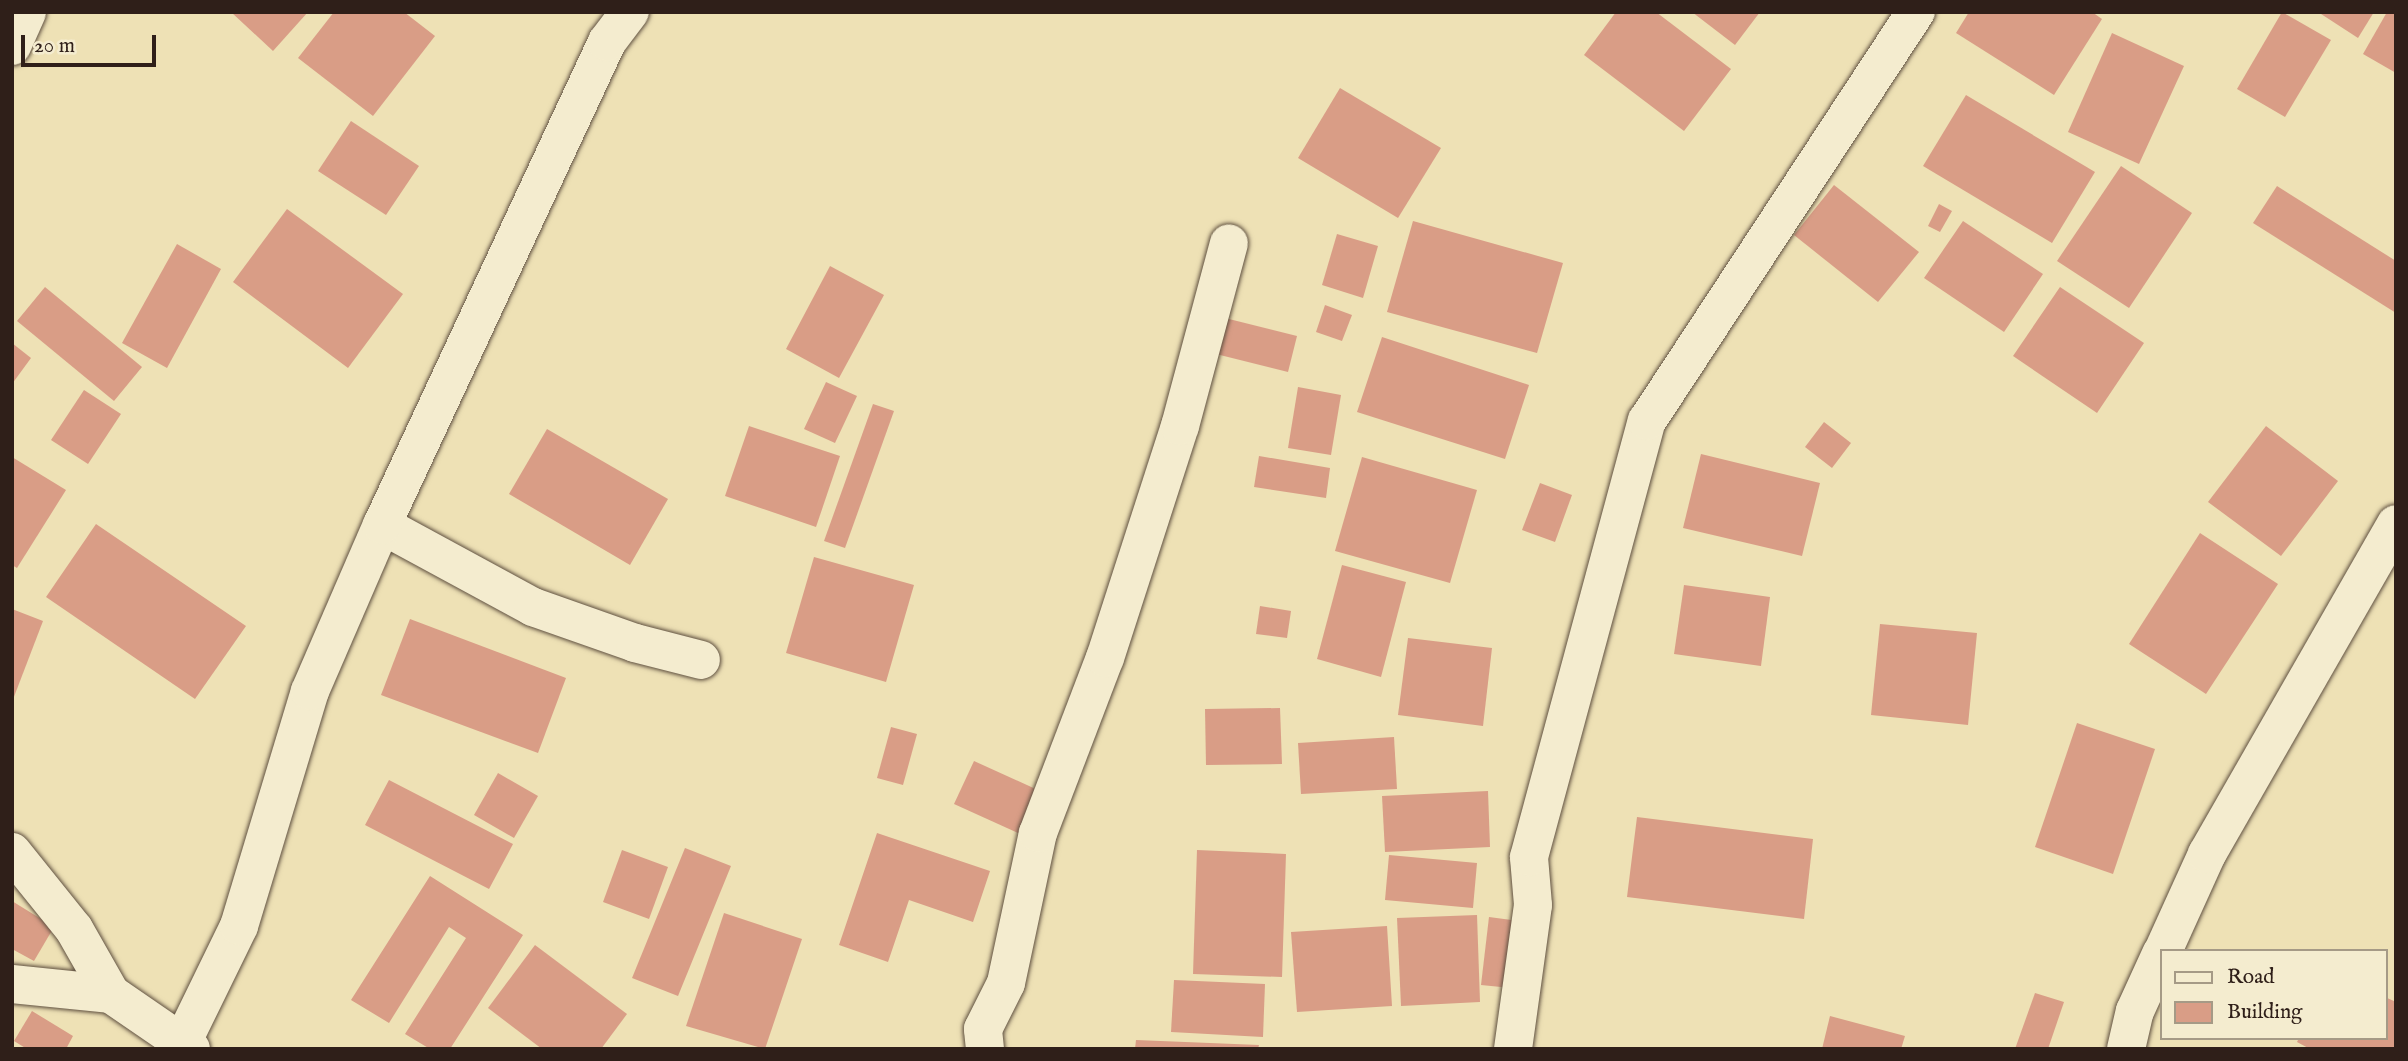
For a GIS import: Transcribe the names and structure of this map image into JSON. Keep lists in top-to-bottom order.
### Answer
{
  "legend": ["Road", "Building"],
  "scale_bar": "20 m"
}
